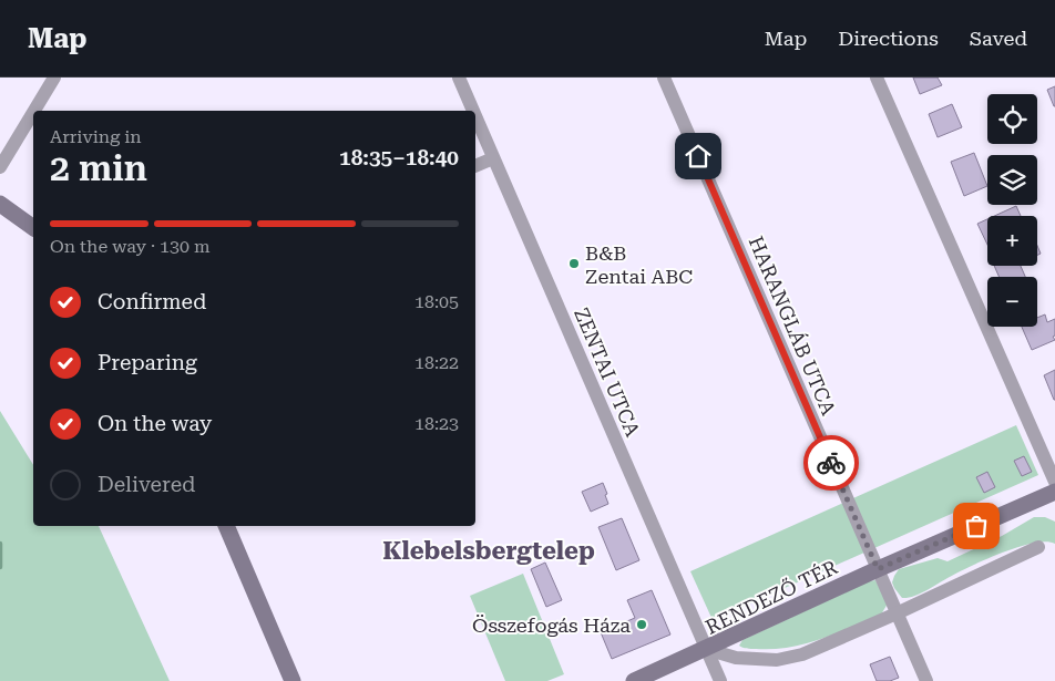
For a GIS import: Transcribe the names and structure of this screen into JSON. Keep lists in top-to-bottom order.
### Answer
{
  "streets": {
    "street": ["HARANGLÁB UTCA", "ZENTAI UTCA", "RENDEZŐ TÉR"]
  },
  "crossings": [
    ["HARANGLÁB UTCA", "RENDEZŐ TÉR"],
    ["ZENTAI UTCA", "RENDEZŐ TÉR"]
  ],
  "districts": ["Klebelsbergtelep"],
  "places": ["B&B Zentai ABC", "Összefogás Háza"],
  "page": {
    "header": "Map",
    "nav": ["Map", "Directions", "Saved"],
    "map_buttons": ["+", "−"],
    "heading": ["2 min", "Arriving in", "18:35–18:40"],
    "bar": "On the way · 130 m",
    "list": [
      ["Confirmed", "18:05"],
      ["Preparing", "18:22"],
      ["On the way", "18:23"],
      "Delivered"
    ]
  }
}
